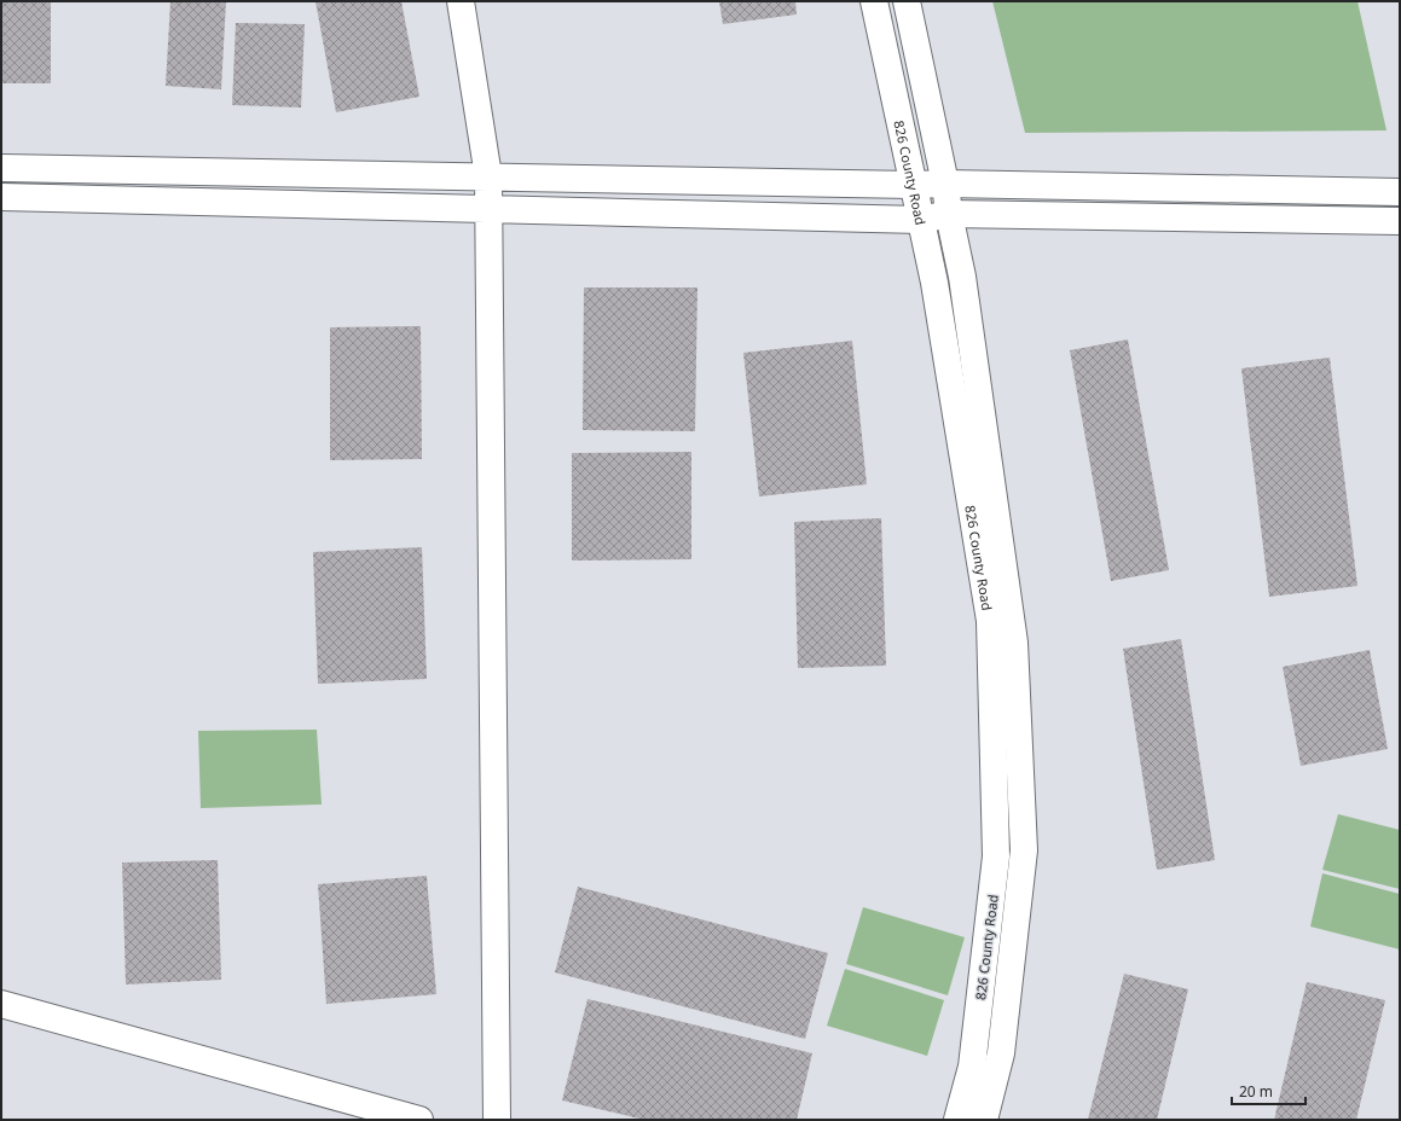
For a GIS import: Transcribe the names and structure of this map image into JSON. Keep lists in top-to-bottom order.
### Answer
{
  "streets": {
    "street": ["826 County Road"]
  },
  "scale_bar": "20 m"
}
